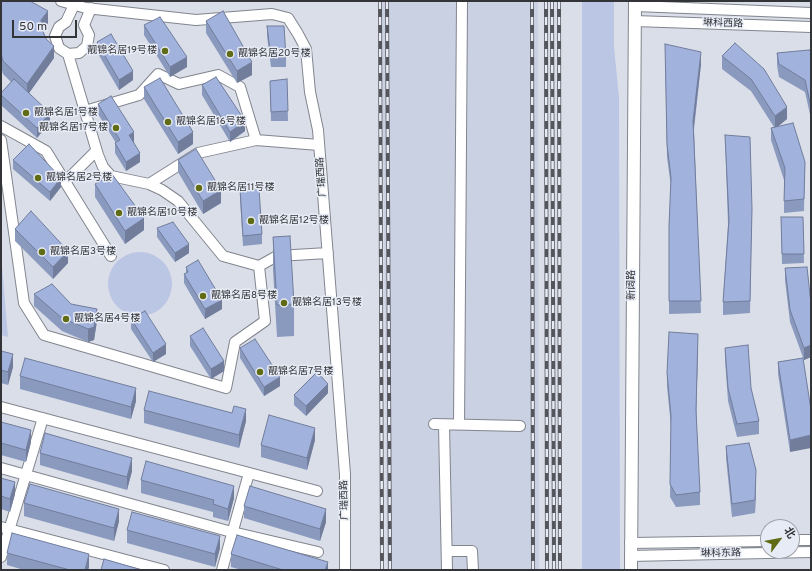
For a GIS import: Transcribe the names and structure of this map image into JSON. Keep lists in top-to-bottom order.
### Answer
{
  "streets": {
    "main road": ["新阔路"],
    "street": ["琳科西路", "广瑞西路", "琳科东路"]
  },
  "crossings": [
    ["琳科西路", "新阔路"],
    ["新阔路", "琳科东路"]
  ],
  "places": [
    "靓锦名居19号楼",
    "靓锦名居20号楼",
    "靓锦名居1号楼",
    "靓锦名居16号楼",
    "靓锦名居17号楼",
    "靓锦名居2号楼",
    "靓锦名居11号楼",
    "靓锦名居10号楼",
    "靓锦名居12号楼",
    "靓锦名居3号楼",
    "靓锦名居8号楼",
    "靓锦名居13号楼",
    "靓锦名居4号楼",
    "靓锦名居7号楼"
  ],
  "scale_bar": "50 m",
  "north": "top right"
}
